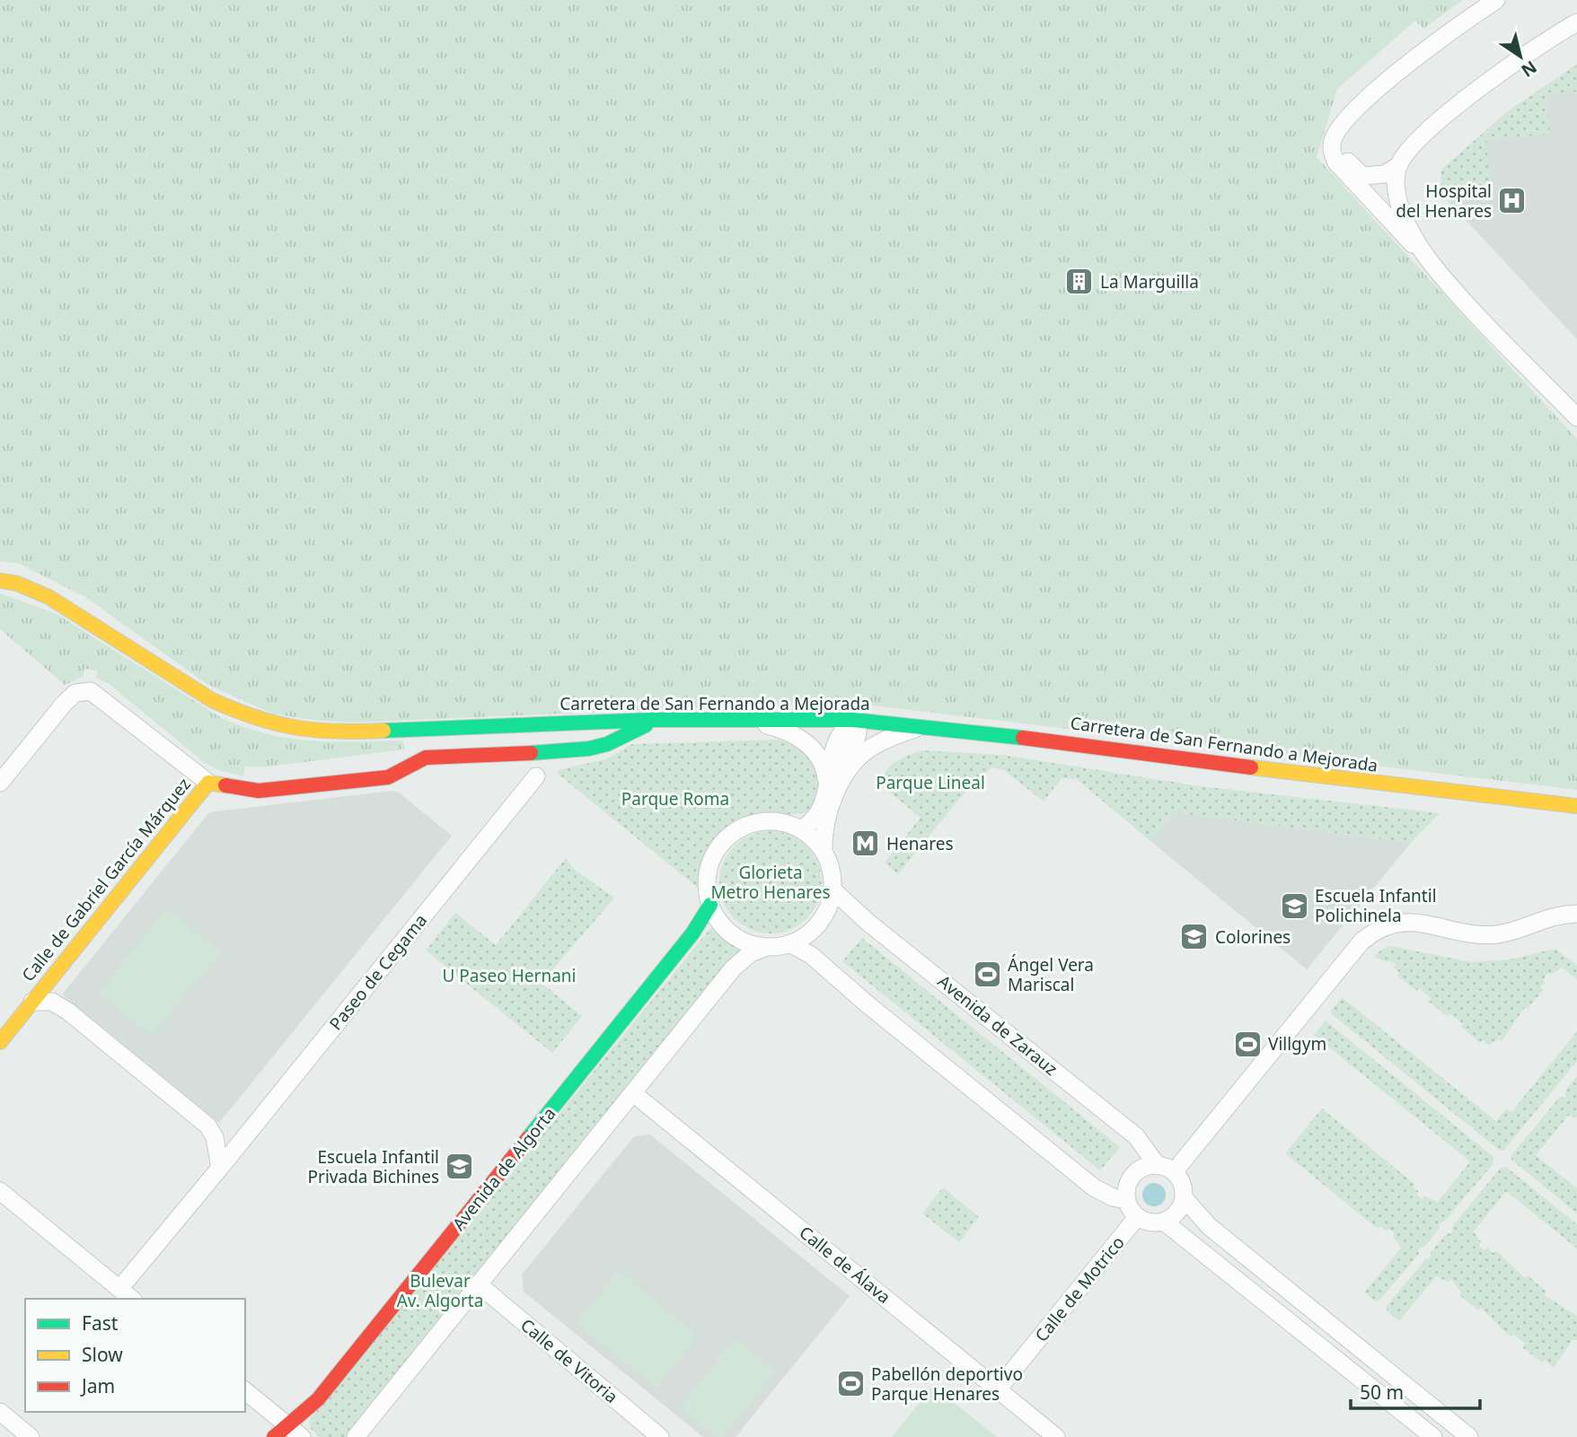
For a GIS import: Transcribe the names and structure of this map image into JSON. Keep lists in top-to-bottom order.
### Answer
{
  "streets": {
    "street": [
      "Carretera de San Fernando a Mejorada",
      "Calle de Gabriel García Márquez",
      "Paseo de Cegama",
      "Avenida de Zarauz",
      "Avenida de Algorta",
      "Calle de Álava",
      "Calle de Motrico",
      "Calle de Vitoria"
    ]
  },
  "crossings": [
    ["Carretera de San Fernando a Mejorada", "Calle de Gabriel García Márquez"],
    ["Avenida de Zarauz", "Avenida de Algorta"],
    ["Avenida de Zarauz", "Calle de Motrico"],
    ["Calle de Álava", "Calle de Motrico"]
  ],
  "parks": [
    "Parque Lineal",
    "Parque Roma",
    "Glorieta Metro Henares",
    "U Paseo Hernani",
    "Bulevar Av. Algorta"
  ],
  "places": {
    "hospital": ["Hospital del Henares"],
    "building": ["La Marguilla"],
    "metro station": ["Henares"],
    "school or university": ["Escuela Infantil Polichinela", "Colorines", "Escuela Infantil Privada Bichines"],
    "sports": ["Ángel Vera Mariscal", "Villgym", "Pabellón deportivo Parque Henares"]
  },
  "legend": ["Fast", "Slow", "Jam"],
  "scale_bar": "50 m",
  "north": "bottom right"
}
